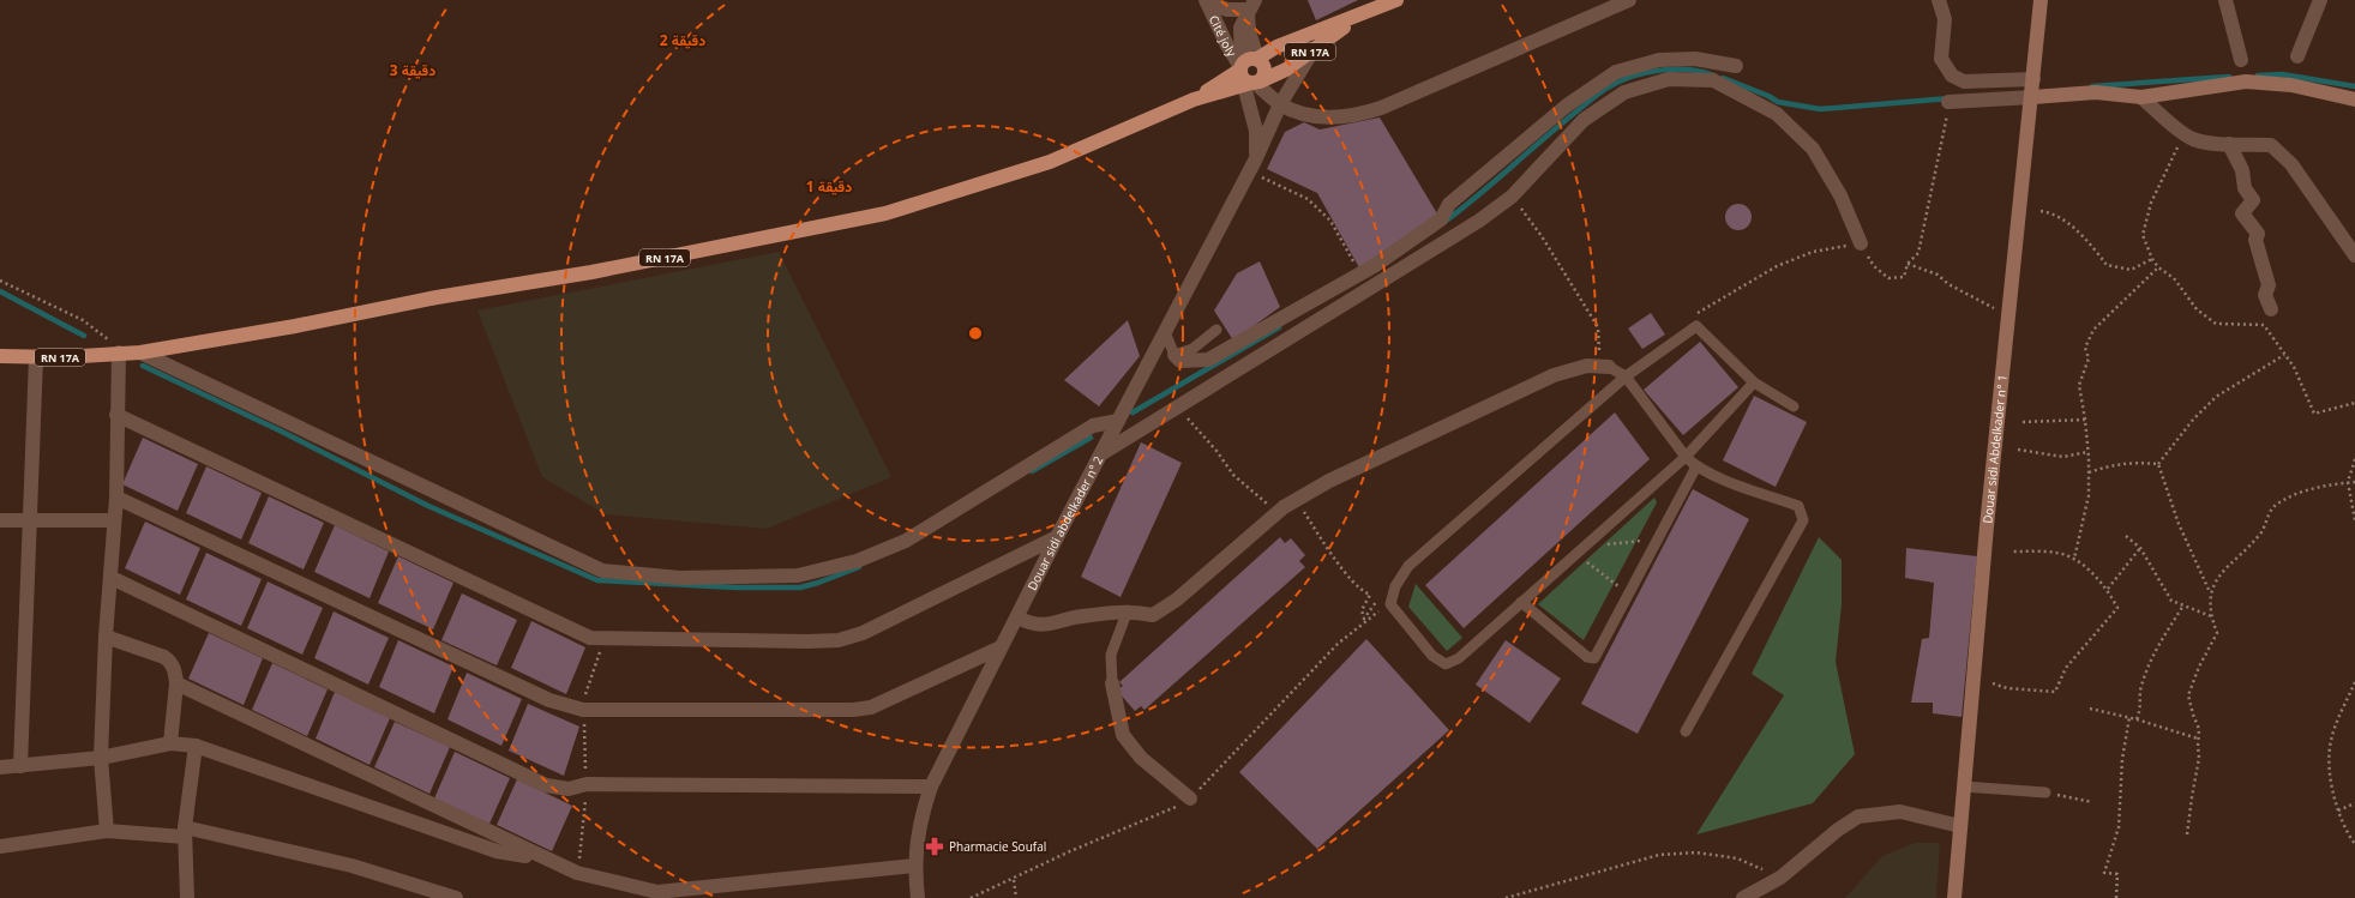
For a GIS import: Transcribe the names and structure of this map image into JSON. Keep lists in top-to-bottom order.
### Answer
{
  "streets": {
    "main road": ["RN 17A"],
    "street": ["Cité joly", "Douar sidi Abdelkader n° 1", "Douar sidi abdelkader n° 2"]
  },
  "crossings": [
    ["Cité joly", "RN 17A"],
    ["Cité joly", "Douar sidi abdelkader n° 2"],
    ["RN 17A", "Douar sidi abdelkader n° 2"]
  ],
  "places": {
    "pharmacy": ["Pharmacie Soufal"]
  },
  "rings": ["2 دقيقة", "3 دقيقة", "1 دقيقة"]
}
